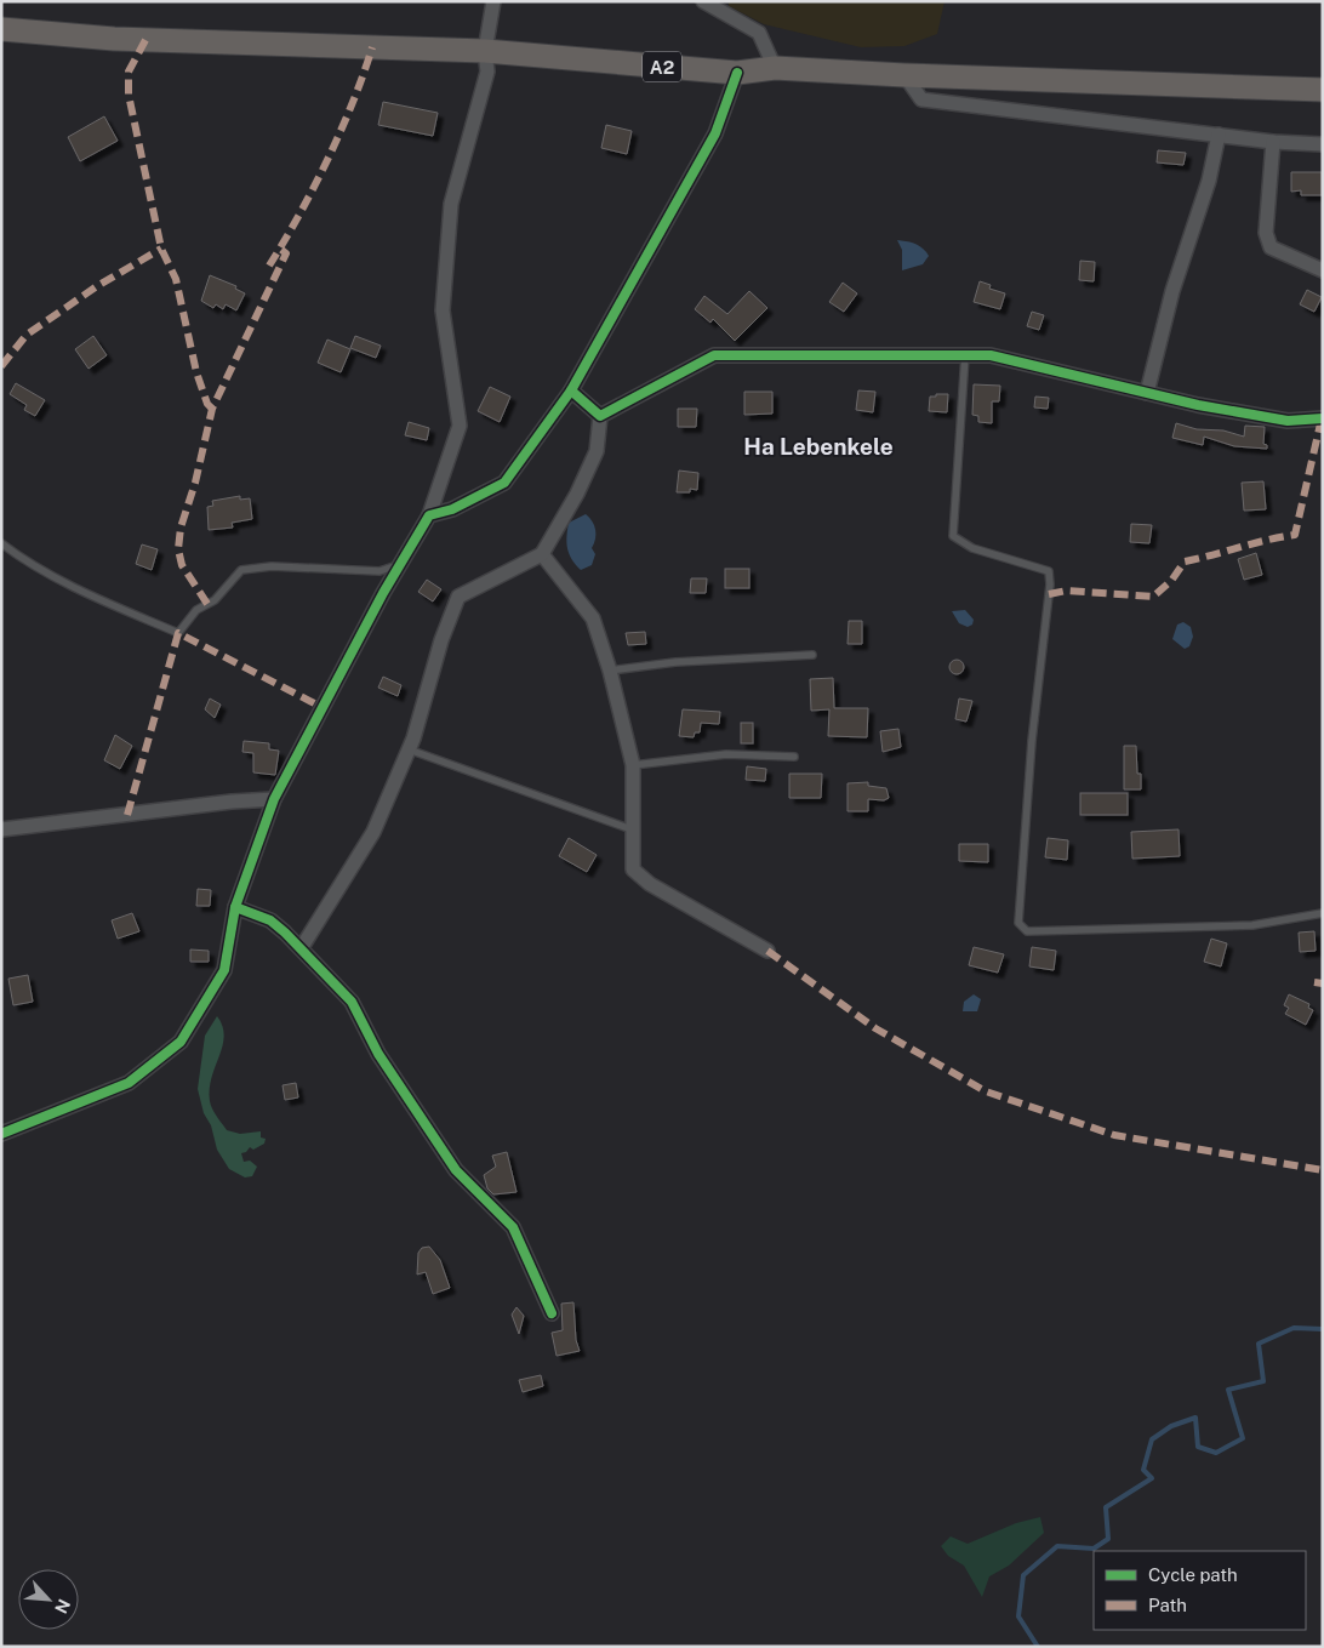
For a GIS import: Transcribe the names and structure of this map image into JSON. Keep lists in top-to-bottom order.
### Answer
{
  "streets": {
    "main road": ["A2"]
  },
  "districts": ["Ha Lebenkele"],
  "legend": ["Cycle path", "Path"],
  "north": "bottom right"
}
